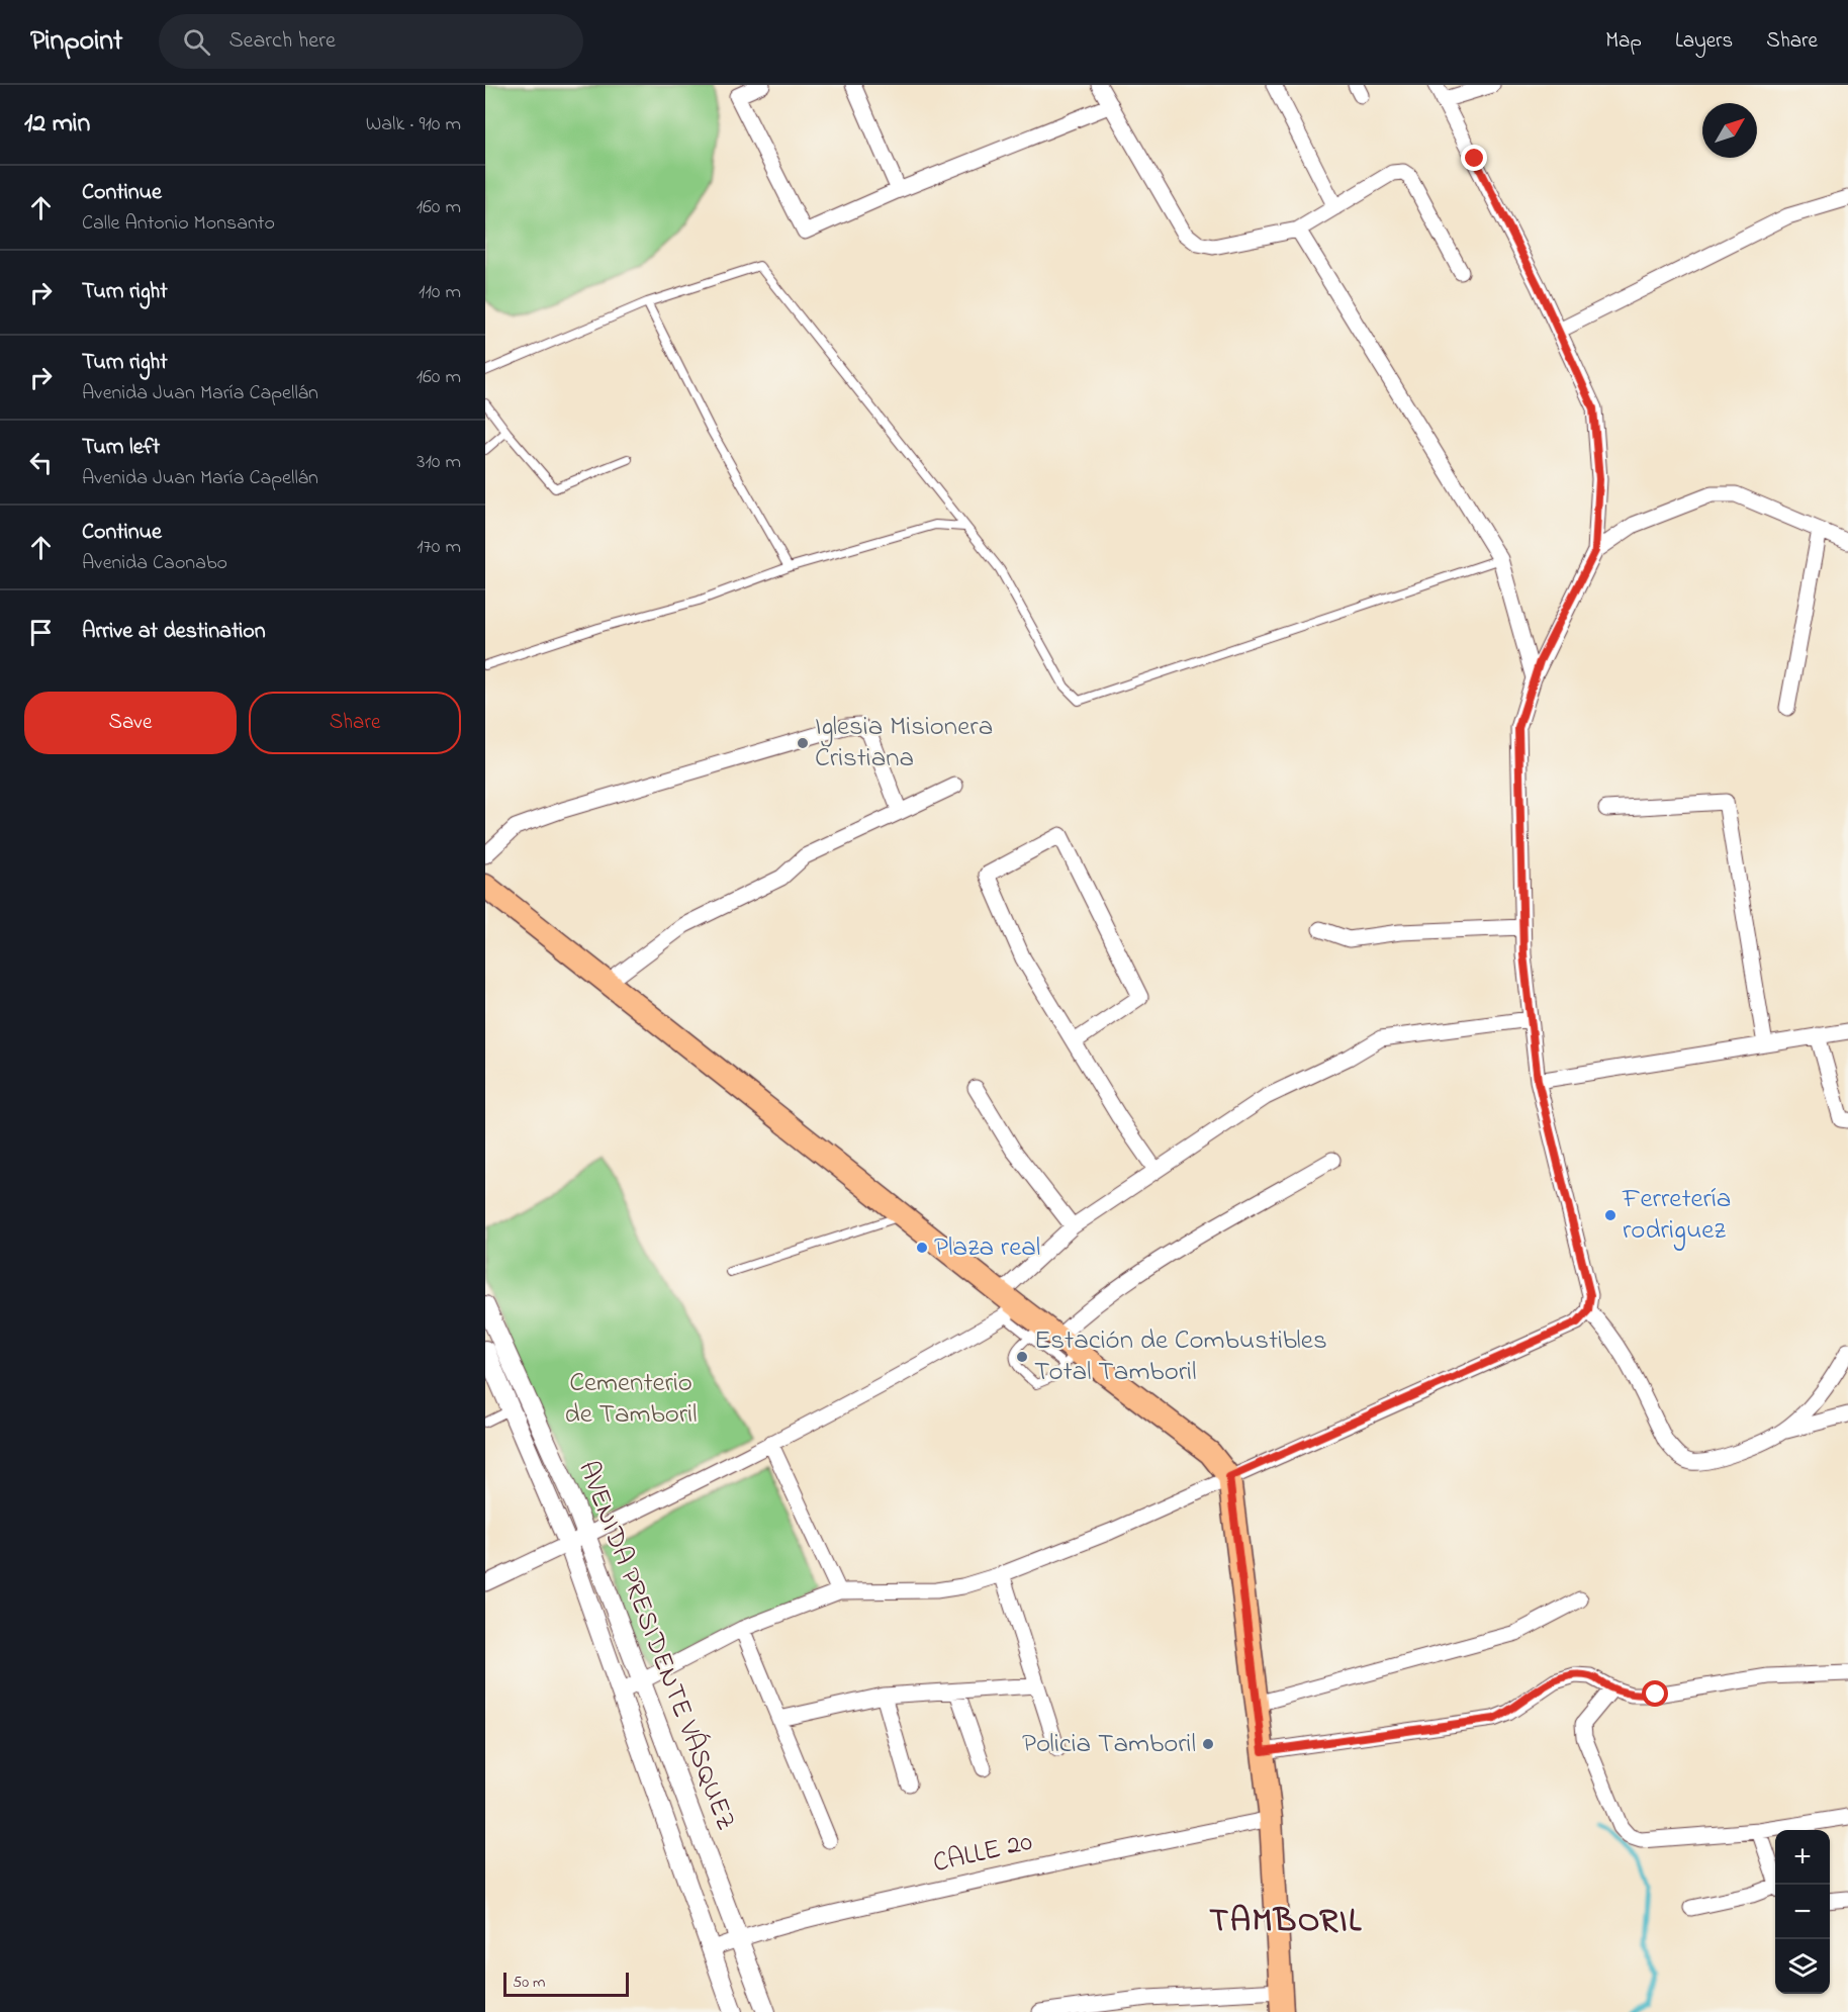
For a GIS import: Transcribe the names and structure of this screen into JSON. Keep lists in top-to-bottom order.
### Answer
{
  "streets": {
    "street": ["AVENIDA PRESIDENTE VÁSQUEZ", "CALLE 20"]
  },
  "crossings": [
    ["AVENIDA PRESIDENTE VÁSQUEZ", "CALLE 20"]
  ],
  "districts": ["TAMBORIL"],
  "parks": ["Cementerio de Tamboril"],
  "places": [
    "Iglesia Misionera Cristiana",
    "Ferretería rodriguez",
    "Plaza real",
    "Estación de Combustibles Total Tamboril",
    "Policia Tamboril"
  ],
  "scale_bar": "50 m",
  "north": "top right",
  "page": {
    "header": "Pinpoint",
    "search": "Search here",
    "nav": ["Map", "Layers", "Share"],
    "heading": ["12 min", "Walk · 910 m"],
    "list": [
      ["Continue", "Calle Antonio Monsanto", "160 m"],
      ["Turn right", "110 m"],
      ["Turn right", "Avenida Juan María Capellán", "160 m"],
      ["Turn left", "Avenida Juan María Capellán", "310 m"],
      ["Continue", "Avenida Caonabo", "170 m"],
      "Arrive at destination"
    ],
    "buttons": ["Save", "Share"],
    "map_buttons": ["+", "−"],
    "scale": "50 m"
  }
}
